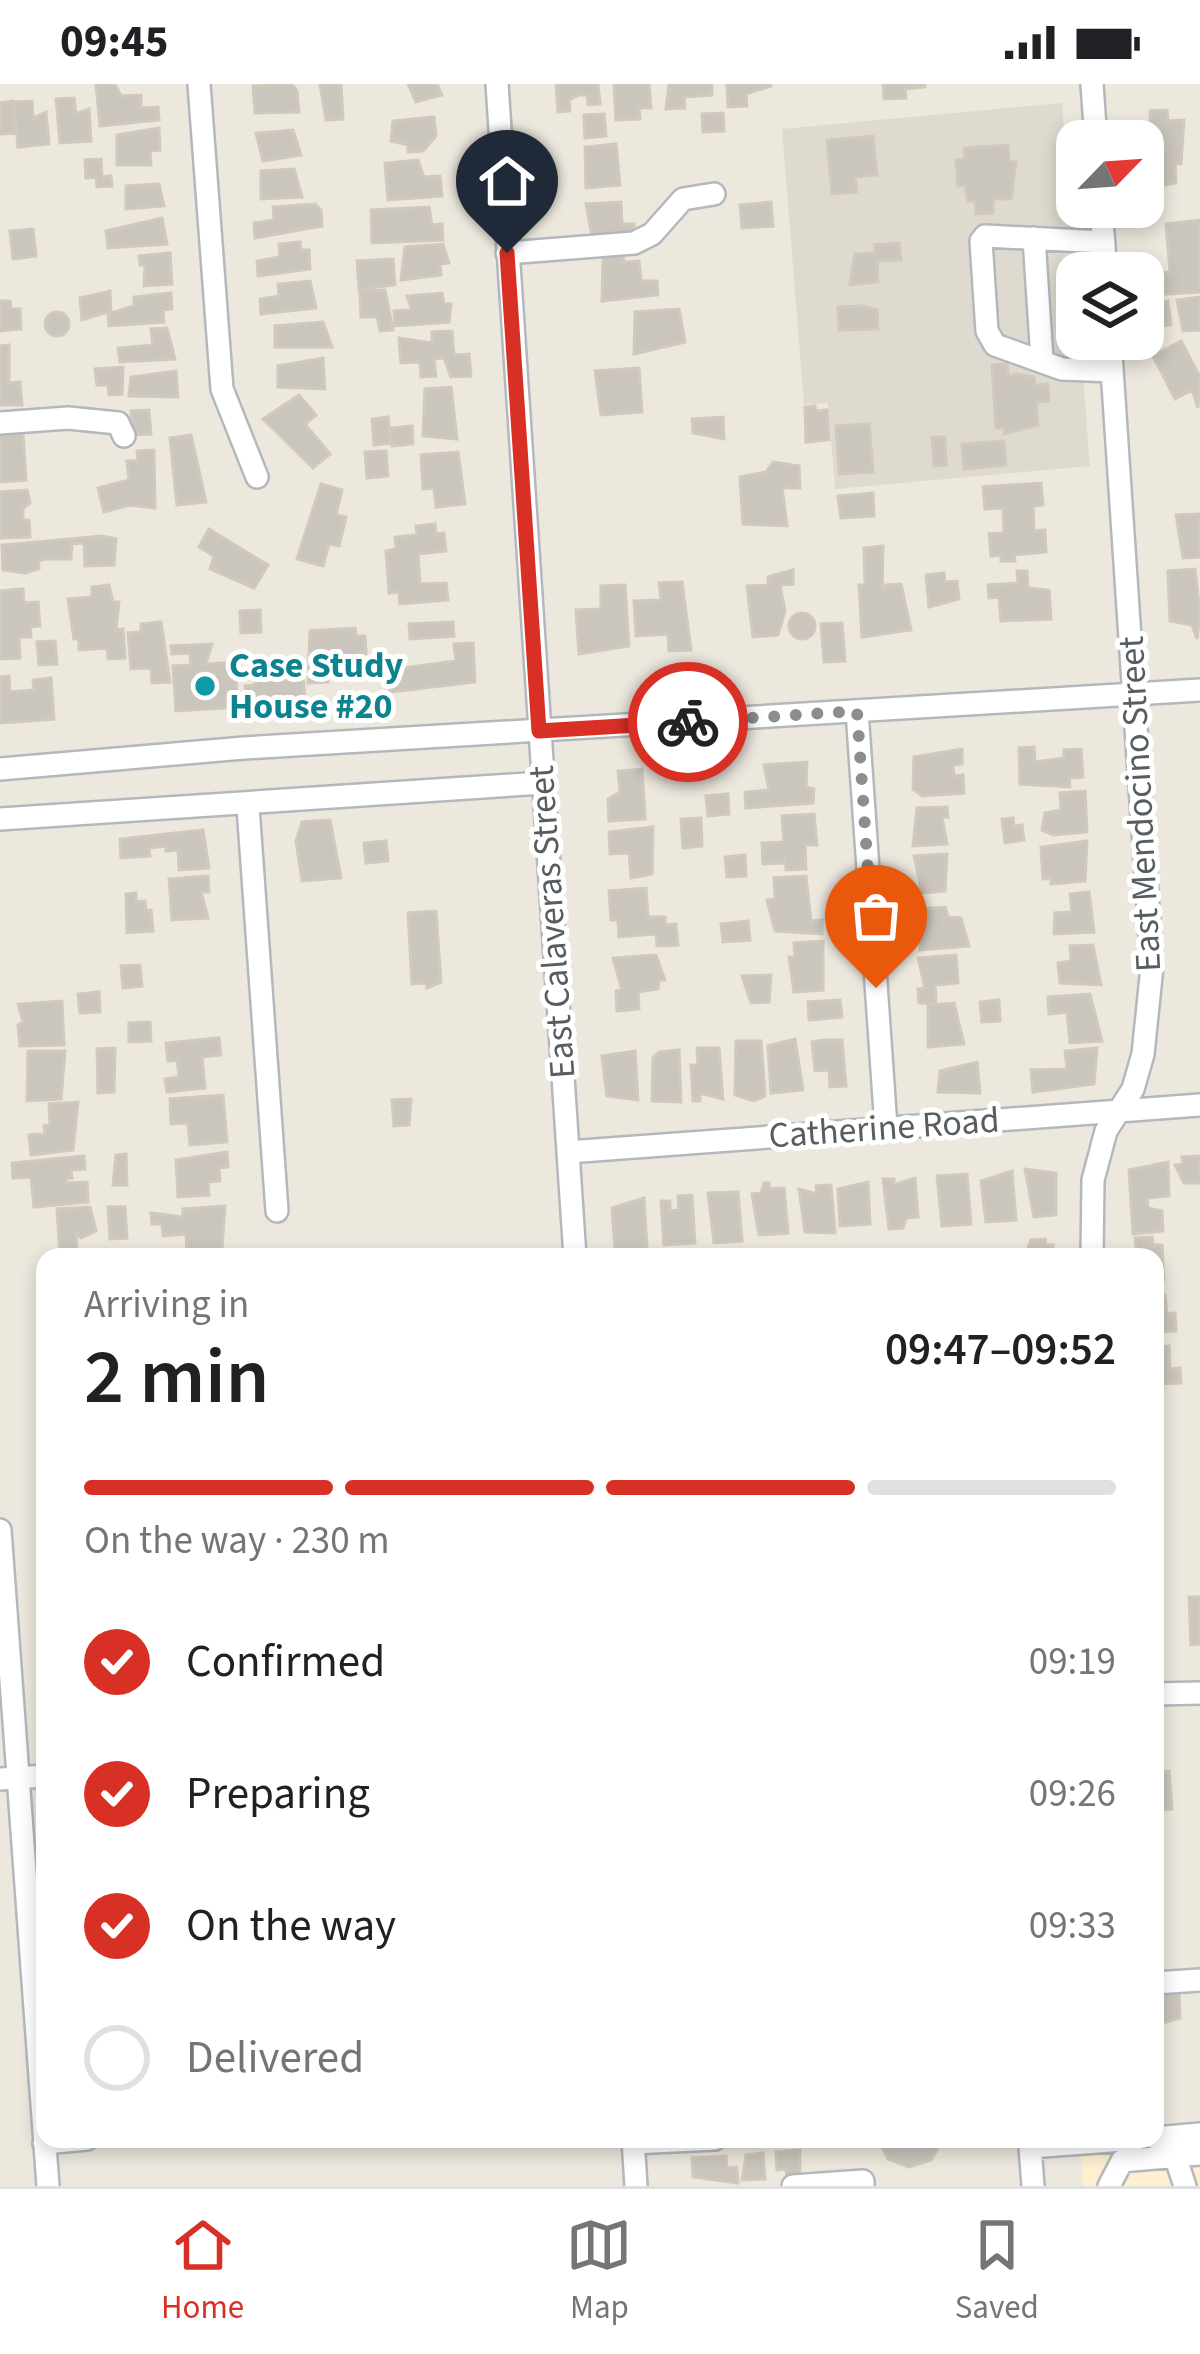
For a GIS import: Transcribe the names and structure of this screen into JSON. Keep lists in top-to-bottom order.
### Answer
{
  "streets": {
    "street": ["East Mendocino Street", "East Calaveras Street", "Catherine Road"]
  },
  "crossings": [
    ["East Mendocino Street", "Catherine Road"],
    ["East Calaveras Street", "Catherine Road"]
  ],
  "places": ["Case Study House #20"],
  "north": "top right",
  "page": {
    "status": "09:45",
    "heading": ["2 min", "Arriving in", "09:47–09:52"],
    "bar": "On the way · 230 m",
    "list": [
      ["Confirmed", "09:19"],
      ["Preparing", "09:26"],
      ["On the way", "09:33"],
      "Delivered"
    ],
    "tabs": ["Home", "Map", "Saved"]
  }
}
